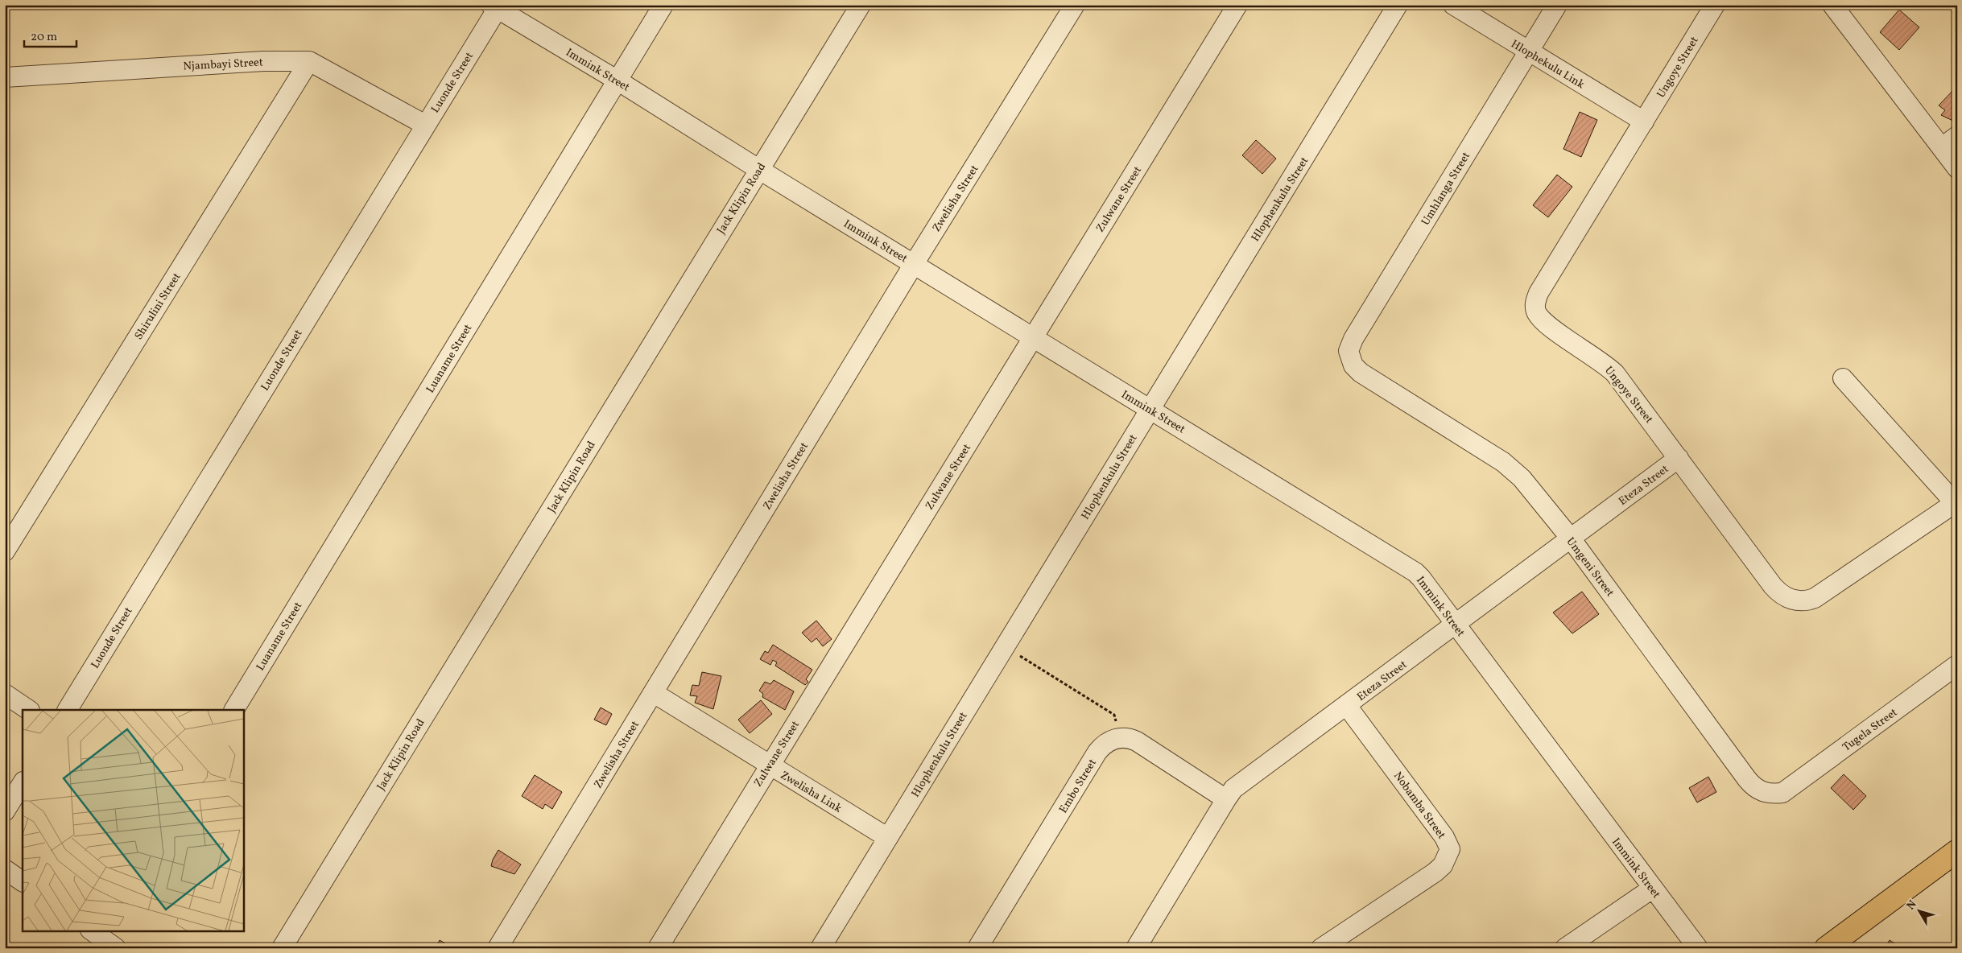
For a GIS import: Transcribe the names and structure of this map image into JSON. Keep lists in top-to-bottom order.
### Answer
{
  "streets": {
    "street": [
      "Njambayi Street",
      "Hlophekulu Link",
      "Ungoye Street",
      "Immink Street",
      "Luonde Street",
      "Umhlanga Street",
      "Jack Klipin Road",
      "Zwelisha Street",
      "Zulwane Street",
      "Hlophenkulu Street",
      "Shirulini Street",
      "Luaname Street",
      "Eteza Street",
      "Umgeni Street",
      "Tugela Street",
      "Embo Street",
      "Zwelisha Link",
      "Nobamba Street"
    ]
  },
  "crossings": [
    ["Njambayi Street", "Luonde Street"],
    ["Njambayi Street", "Shirulini Street"],
    ["Hlophekulu Link", "Ungoye Street"],
    ["Hlophekulu Link", "Umhlanga Street"],
    ["Ungoye Street", "Eteza Street"],
    ["Immink Street", "Luonde Street"],
    ["Immink Street", "Jack Klipin Road"],
    ["Immink Street", "Zwelisha Street"],
    ["Immink Street", "Zulwane Street"],
    ["Immink Street", "Hlophenkulu Street"],
    ["Immink Street", "Luaname Street"],
    ["Immink Street", "Eteza Street"],
    ["Umhlanga Street", "Umgeni Street"],
    ["Zwelisha Street", "Zwelisha Link"],
    ["Zulwane Street", "Zwelisha Link"],
    ["Hlophenkulu Street", "Zwelisha Link"],
    ["Eteza Street", "Umgeni Street"],
    ["Eteza Street", "Nobamba Street"],
    ["Umgeni Street", "Tugela Street"]
  ],
  "scale_bar": "20 m",
  "north": "top left"
}
